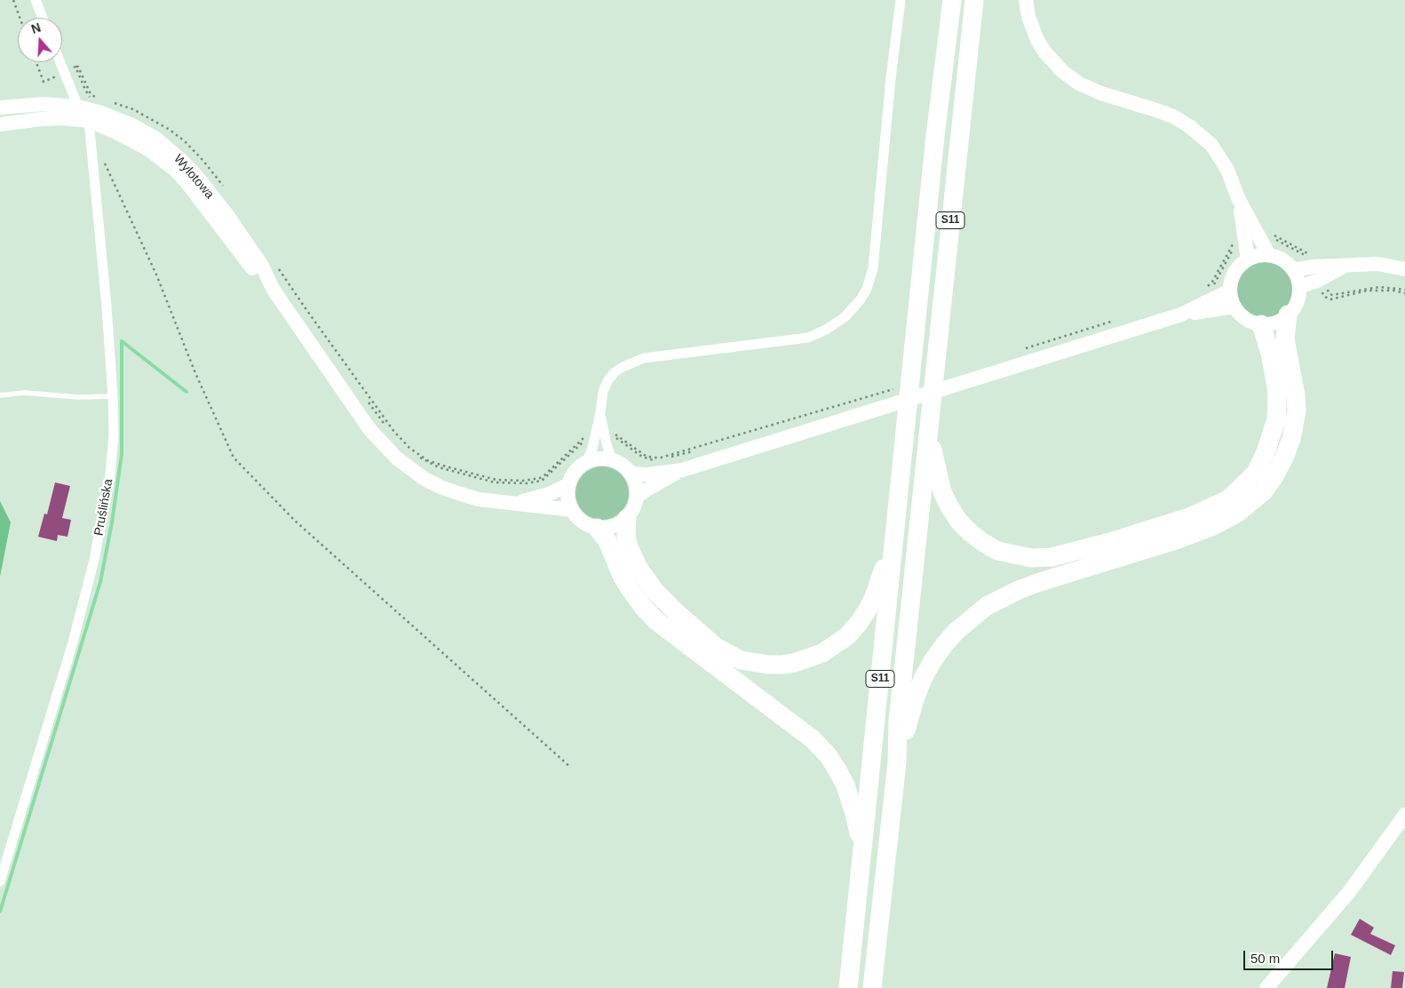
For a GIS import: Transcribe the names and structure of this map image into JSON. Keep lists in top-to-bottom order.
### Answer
{
  "streets": {
    "highway": ["S11"],
    "street": ["Wylotowa", "Pruślińska"]
  },
  "crossings": [
    ["Wylotowa", "Pruślińska"]
  ],
  "scale_bar": "50 m",
  "north": "top"
}
